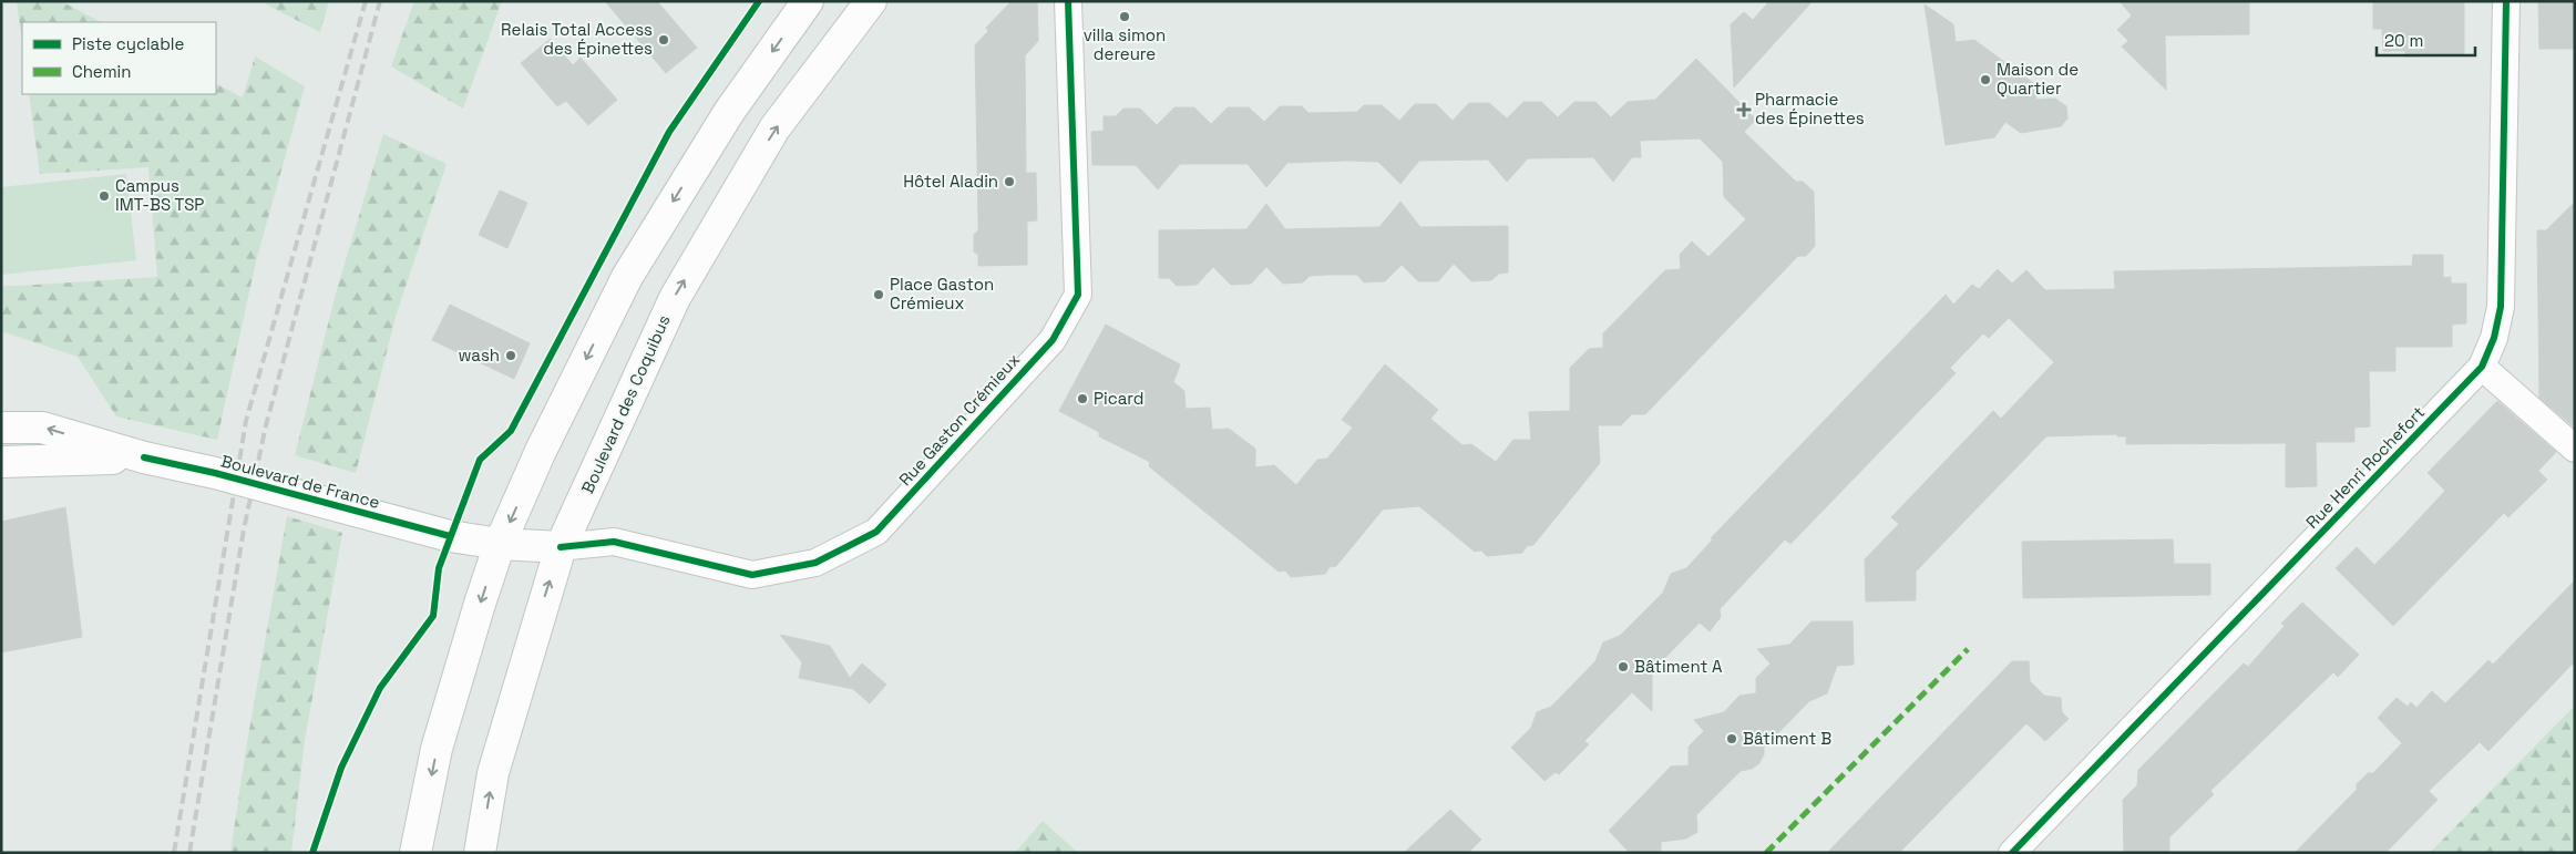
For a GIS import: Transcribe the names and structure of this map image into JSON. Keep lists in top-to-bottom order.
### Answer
{
  "streets": {
    "main road": ["Boulevard des Coquibus", "Boulevard de France"],
    "street": ["Rue Gaston Crémieux", "Rue Henri Rochefort"]
  },
  "crossings": [
    ["Boulevard des Coquibus", "Rue Gaston Crémieux"],
    ["Boulevard des Coquibus", "Boulevard de France"],
    ["Rue Gaston Crémieux", "Boulevard de France"]
  ],
  "places": {
    "other": [
      "villa simon dereure",
      "Relais Total Access des Épinettes",
      "Maison de Quartier",
      "Hôtel Aladin",
      "Campus IMT-BS TSP",
      "Place Gaston Crémieux",
      "wash",
      "Picard",
      "Bâtiment A",
      "Bâtiment B"
    ],
    "health": ["Pharmacie des Épinettes"]
  },
  "legend": ["Piste cyclable", "Chemin"],
  "scale_bar": "20 m"
}
